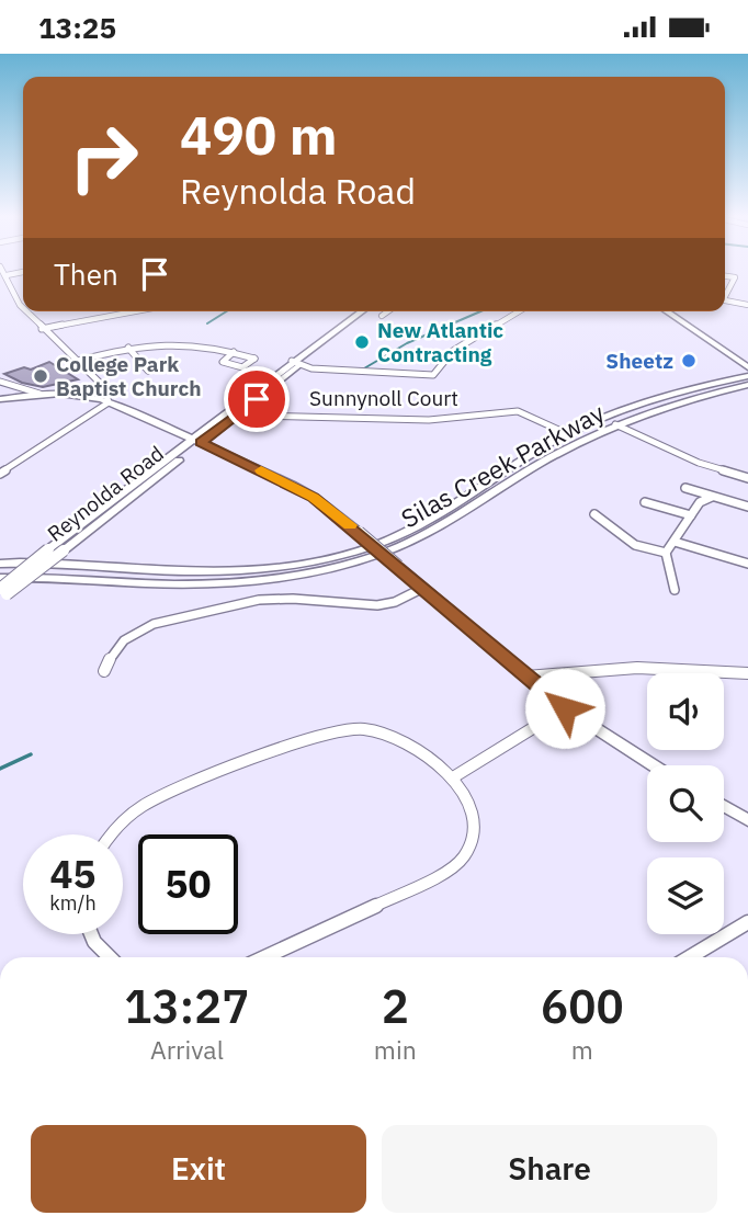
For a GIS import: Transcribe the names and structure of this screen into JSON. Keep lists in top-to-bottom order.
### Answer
{
  "streets": {
    "main road": ["Silas Creek Parkway", "Reynolda Road"],
    "street": ["Sunnynoll Court"]
  },
  "crossings": [
    ["Sunnynoll Court", "Silas Creek Parkway"],
    ["Sunnynoll Court", "Reynolda Road"]
  ],
  "places": ["New Atlantic Contracting", "Sheetz", "College Park Baptist Church"],
  "page": {
    "status": "13:25",
    "turn": ["490 m", "Reynolda Road"],
    "then": "Then",
    "speed": "45 km/h",
    "limit": "50",
    "eta": [
      "13:27",
      "Arrival",
      "2",
      "min",
      "600",
      "m"
    ],
    "buttons": ["Exit", "Share"]
  }
}
